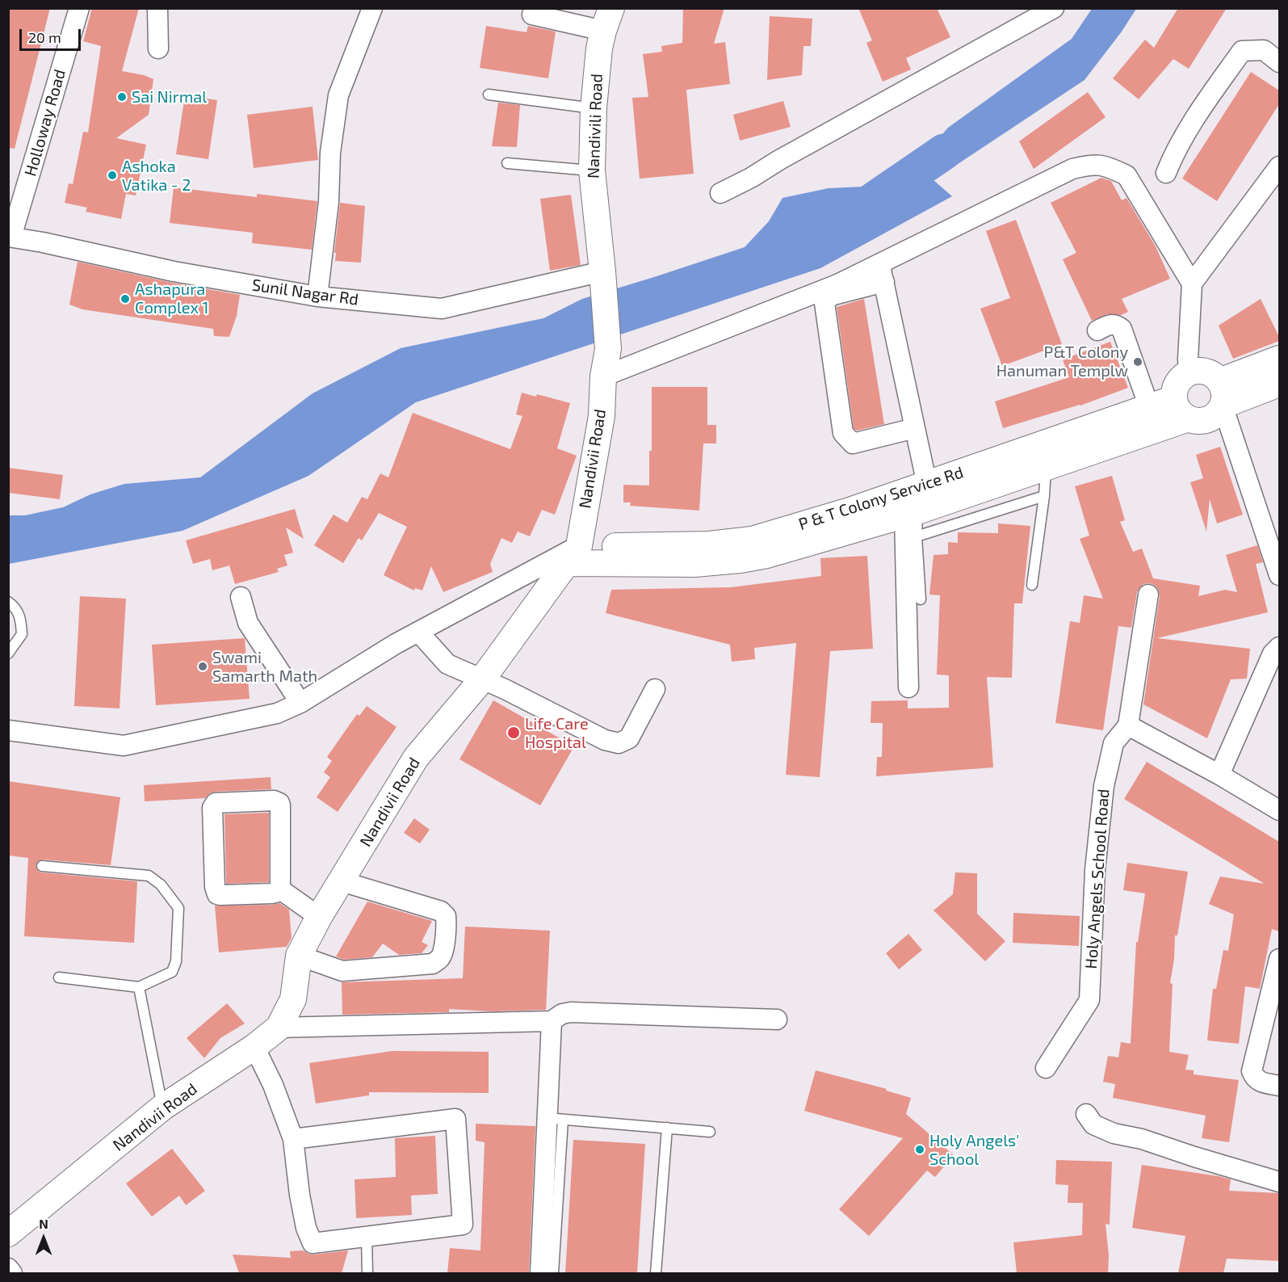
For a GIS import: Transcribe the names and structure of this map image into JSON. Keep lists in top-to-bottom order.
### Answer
{
  "streets": {
    "street": [
      "Holloway Road",
      "Nandivili Road",
      "Sunil Nagar Rd",
      "Nandivii Road",
      "P & T Colony Service Rd",
      "Holy Angels School Road"
    ]
  },
  "crossings": [
    ["Holloway Road", "Sunil Nagar Rd"],
    ["Nandivili Road", "Sunil Nagar Rd"],
    ["Nandivili Road", "Nandivii Road"],
    ["Sunil Nagar Rd", "Nandivii Road"],
    ["Nandivii Road", "P & T Colony Service Rd"]
  ],
  "places": [
    "Sai Nirmal",
    "Ashoka Vatika - 2",
    "Ashapura Complex 1",
    "P&T Colony Hanuman Templw",
    "Swami Samarth Math",
    "Life Care Hospital",
    "Holy Angels' School"
  ],
  "scale_bar": "20 m",
  "north": "top"
}
